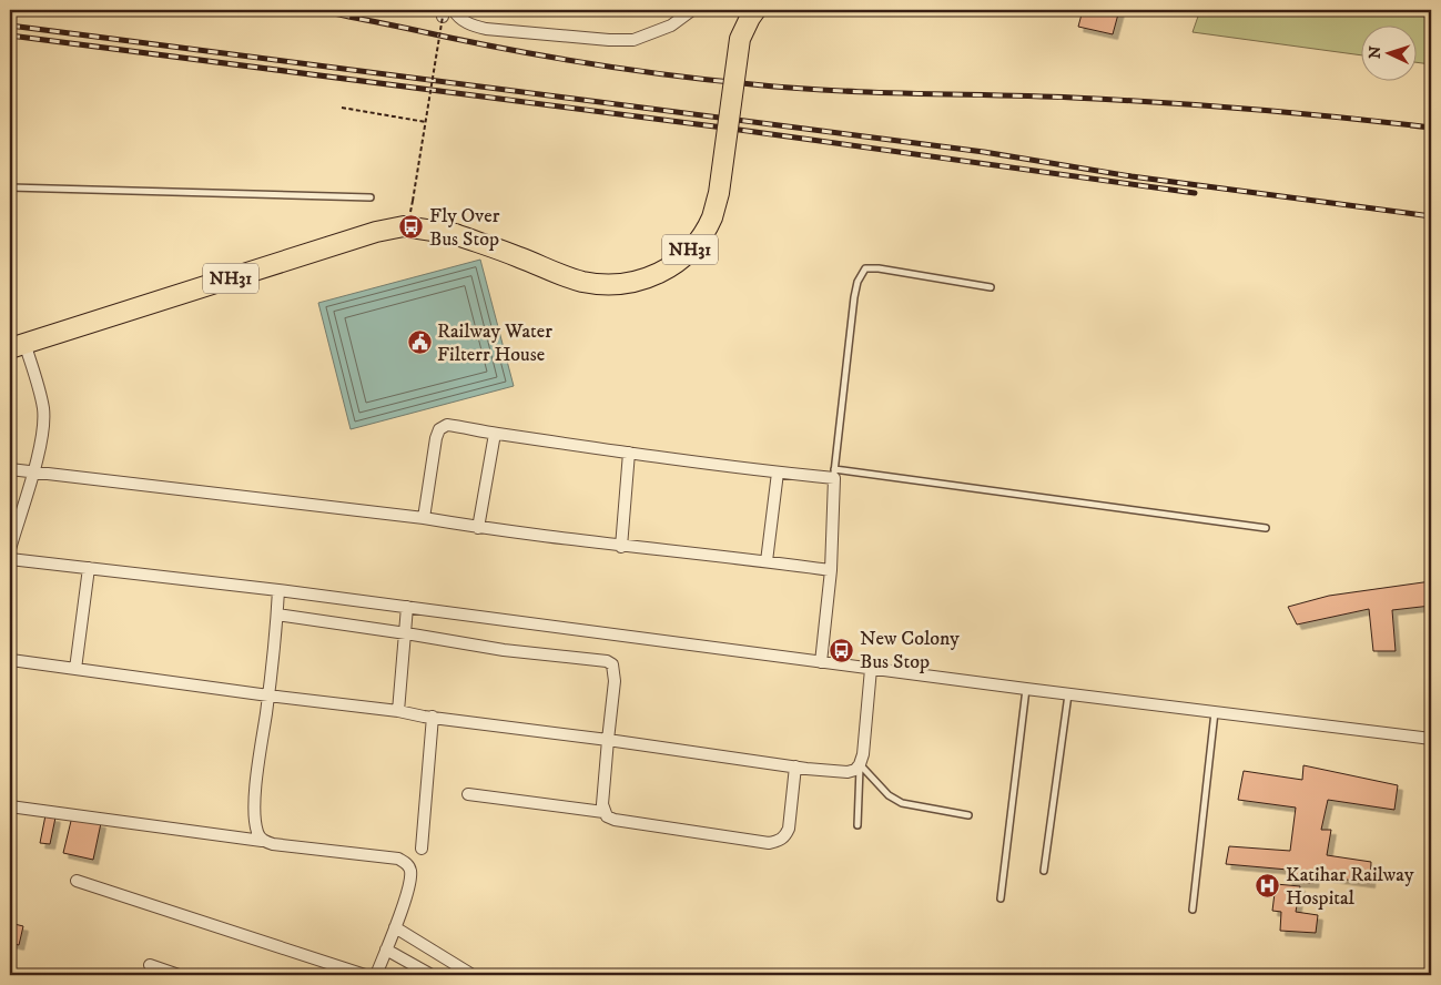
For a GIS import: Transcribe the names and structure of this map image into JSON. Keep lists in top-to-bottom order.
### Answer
{
  "streets": {
    "highway": ["NH31"]
  },
  "places": {
    "bus stop": ["Fly Over Bus Stop", "New Colony Bus Stop"],
    "public building": ["Railway Water Filterr House"],
    "hospital": ["Katihar Railway Hospital"]
  },
  "north": "left"
}
